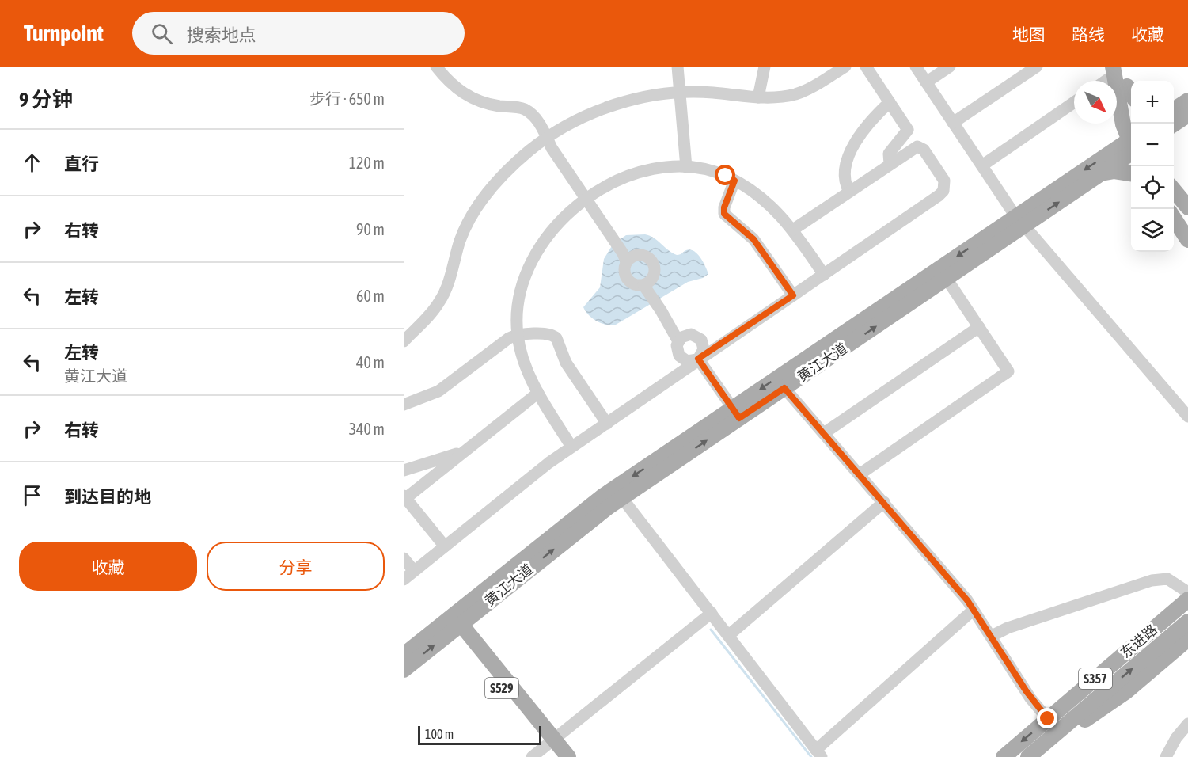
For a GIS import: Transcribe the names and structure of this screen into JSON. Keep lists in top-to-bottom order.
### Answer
{
  "streets": {
    "main road": [
      "黄江大道",
      "东进路",
      "S357",
      "S529"
    ]
  },
  "crossings": [
    ["黄江大道", "S529"]
  ],
  "scale_bar": "100 m",
  "north": "bottom right",
  "page": {
    "header": "Turnpoint",
    "search": "搜索地点",
    "nav": ["地图", "路线", "收藏"],
    "heading": ["9 分钟", "步行 · 650 m"],
    "map_buttons": ["+", "−"],
    "list": [
      ["直行", "120 m"],
      ["右转", "90 m"],
      ["左转", "60 m"],
      ["左转", "黄江大道", "40 m"],
      ["右转", "340 m"],
      "到达目的地"
    ],
    "buttons": ["收藏", "分享"],
    "scale": "100 m"
  }
}
